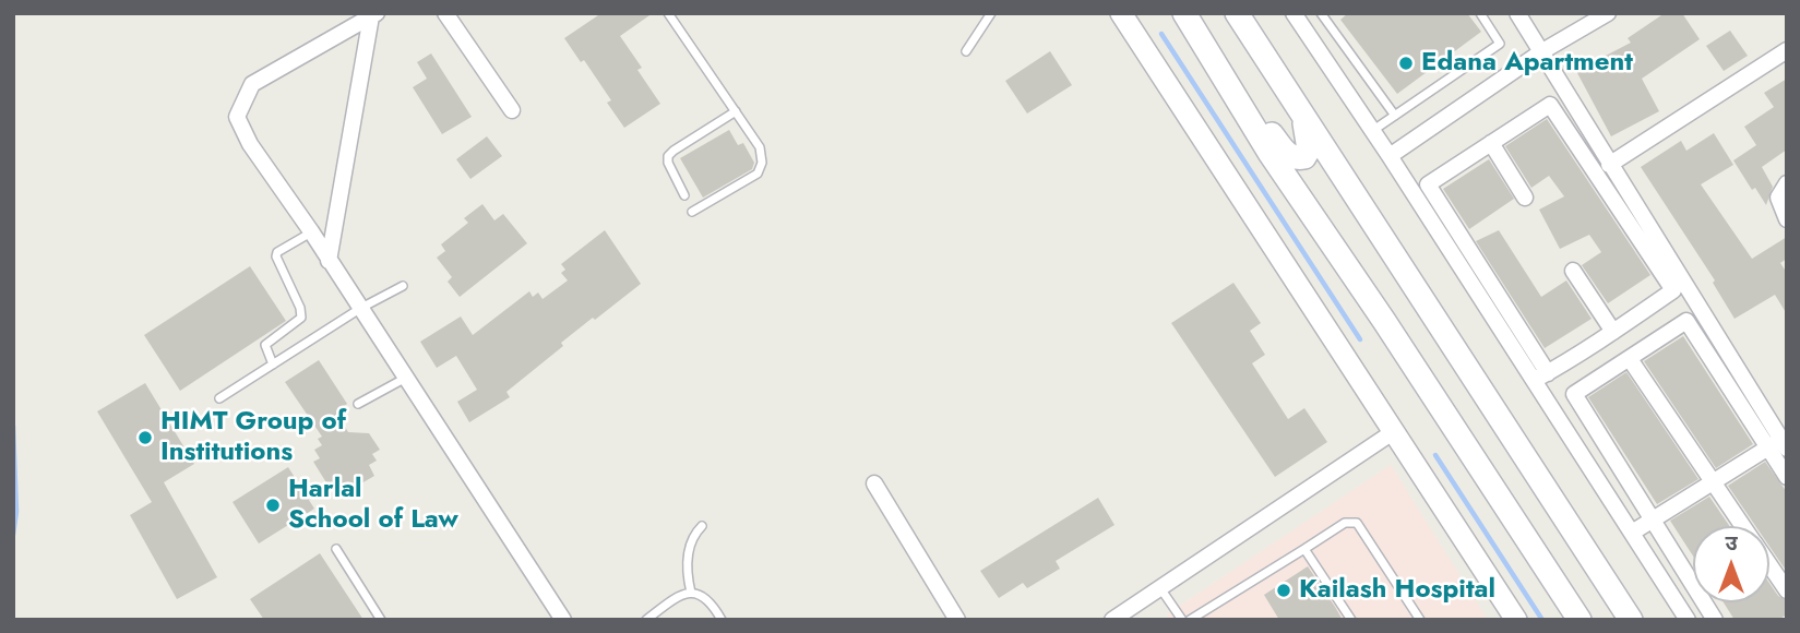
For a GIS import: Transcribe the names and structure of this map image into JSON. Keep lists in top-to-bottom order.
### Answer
{
  "places": [
    "Edana Apartment",
    "HIMT Group of Institutions",
    "Harlal School of Law",
    "Kailash Hospital"
  ],
  "north": "top"
}
